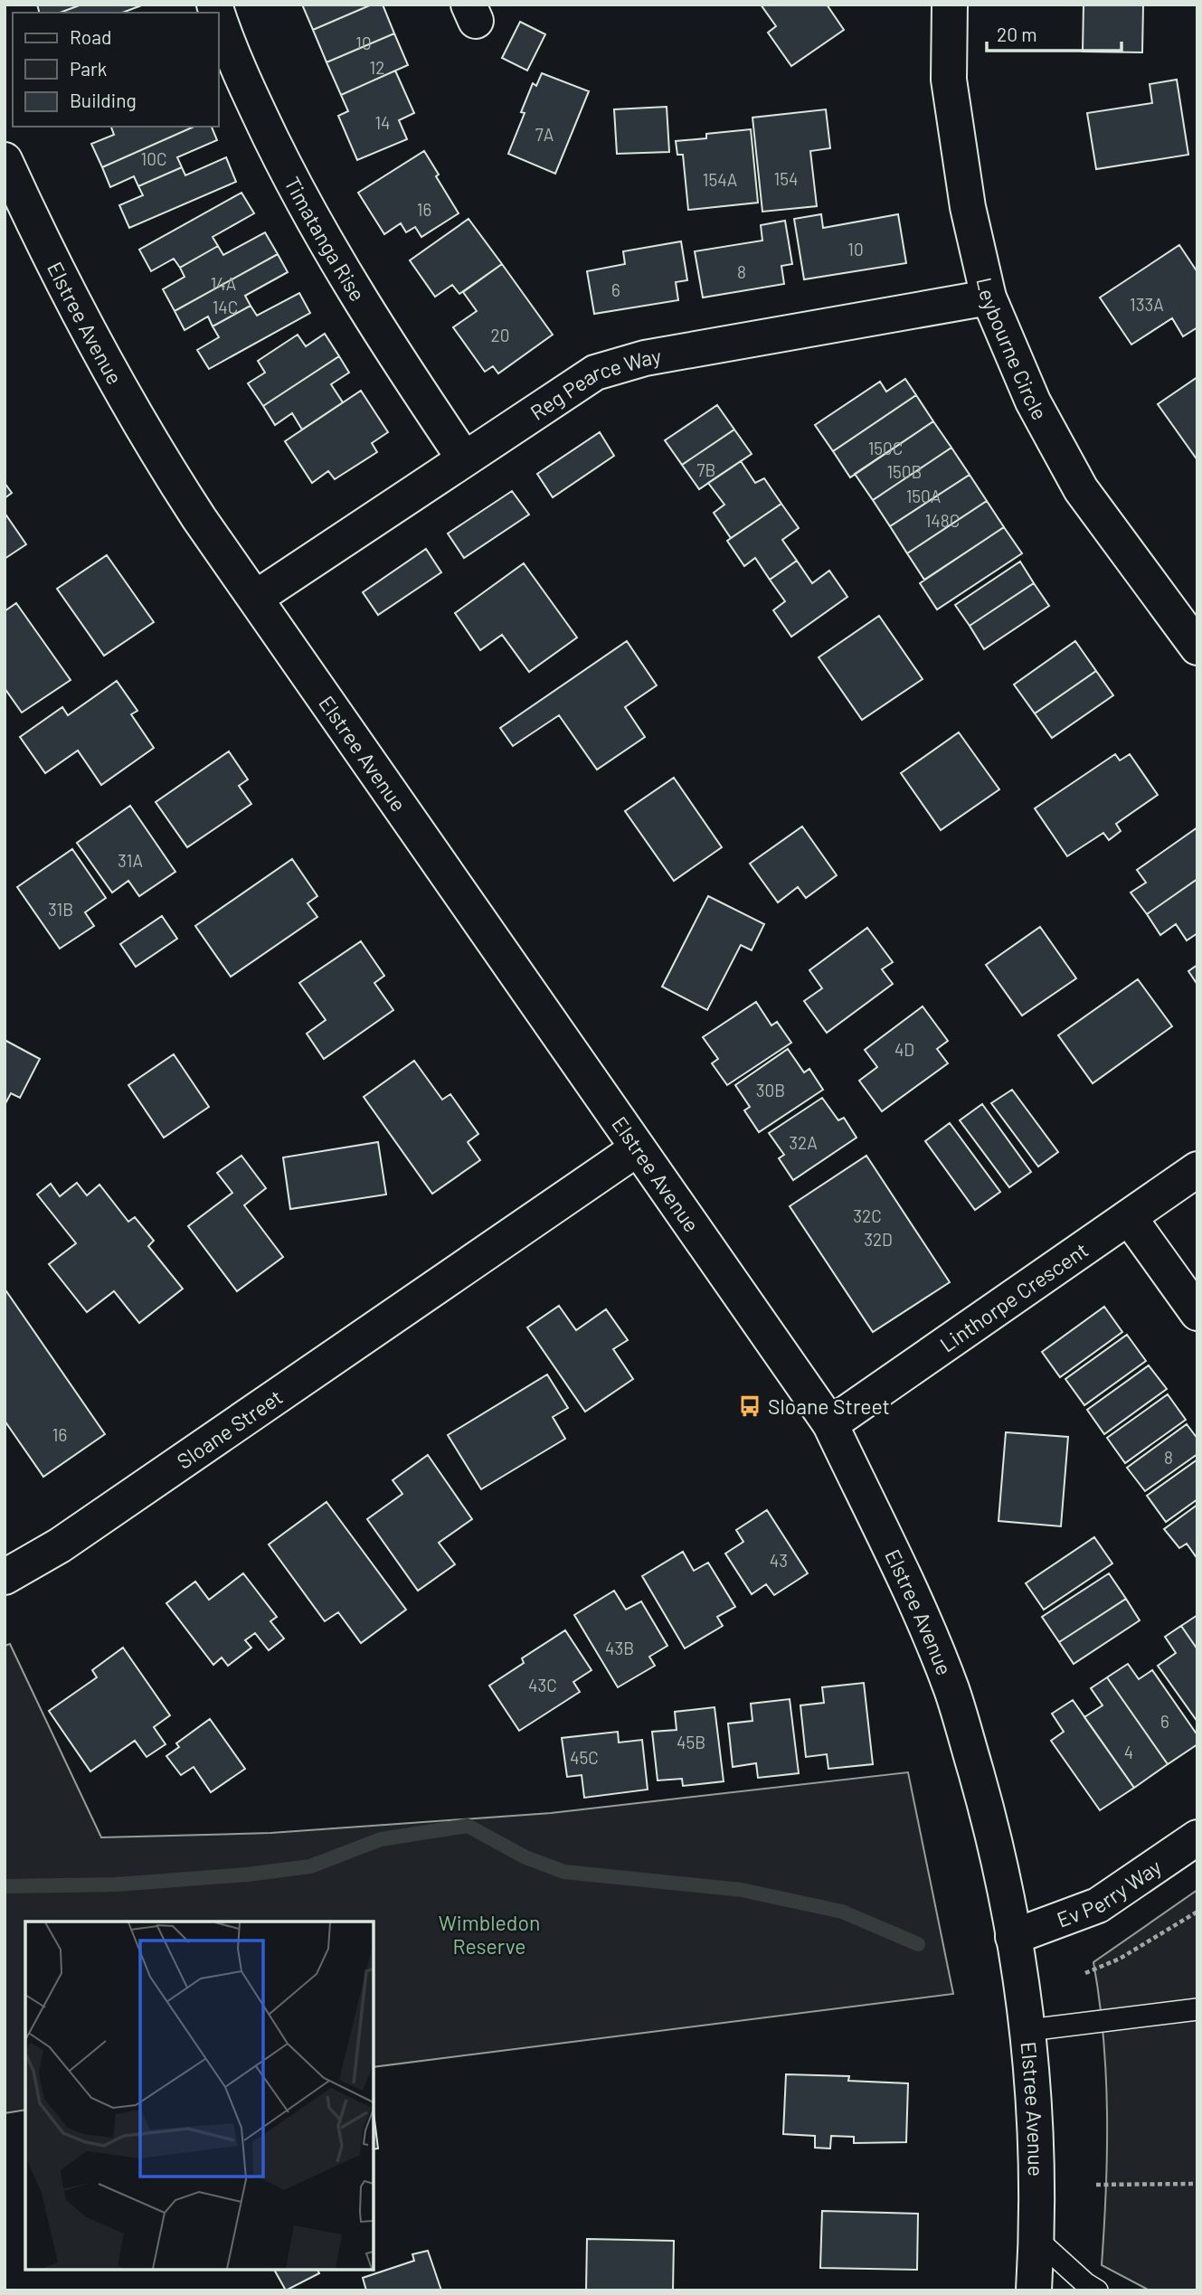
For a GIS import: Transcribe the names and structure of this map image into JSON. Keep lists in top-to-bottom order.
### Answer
{
  "streets": {
    "street": [
      "Timatanga Rise",
      "Elstree Avenue",
      "Leybourne Circle",
      "Reg Pearce Way",
      "Linthorpe Crescent",
      "Sloane Street",
      "Ev Perry Way"
    ]
  },
  "crossings": [
    ["Timatanga Rise", "Reg Pearce Way"],
    ["Elstree Avenue", "Reg Pearce Way"],
    ["Elstree Avenue", "Linthorpe Crescent"],
    ["Elstree Avenue", "Sloane Street"],
    ["Elstree Avenue", "Ev Perry Way"],
    ["Leybourne Circle", "Reg Pearce Way"]
  ],
  "parks": ["Wimbledon Reserve"],
  "places": {
    "bus stop": ["Sloane Street"]
  },
  "house_numbers": [
    "10",
    "12",
    "14",
    "7A",
    "10C",
    "154",
    "154A",
    "16",
    "10",
    "8",
    "14A",
    "6",
    "133A",
    "14C",
    "20",
    "150C",
    "7B",
    "150B",
    "150A",
    "148C",
    "31A",
    "31B",
    "4D",
    "30B",
    "32A",
    "32C",
    "32D",
    "16",
    "8",
    "43",
    "43B",
    "43C",
    "6",
    "45B",
    "4",
    "45C"
  ],
  "legend": ["Road", "Park", "Building"],
  "scale_bar": "20 m"
}
